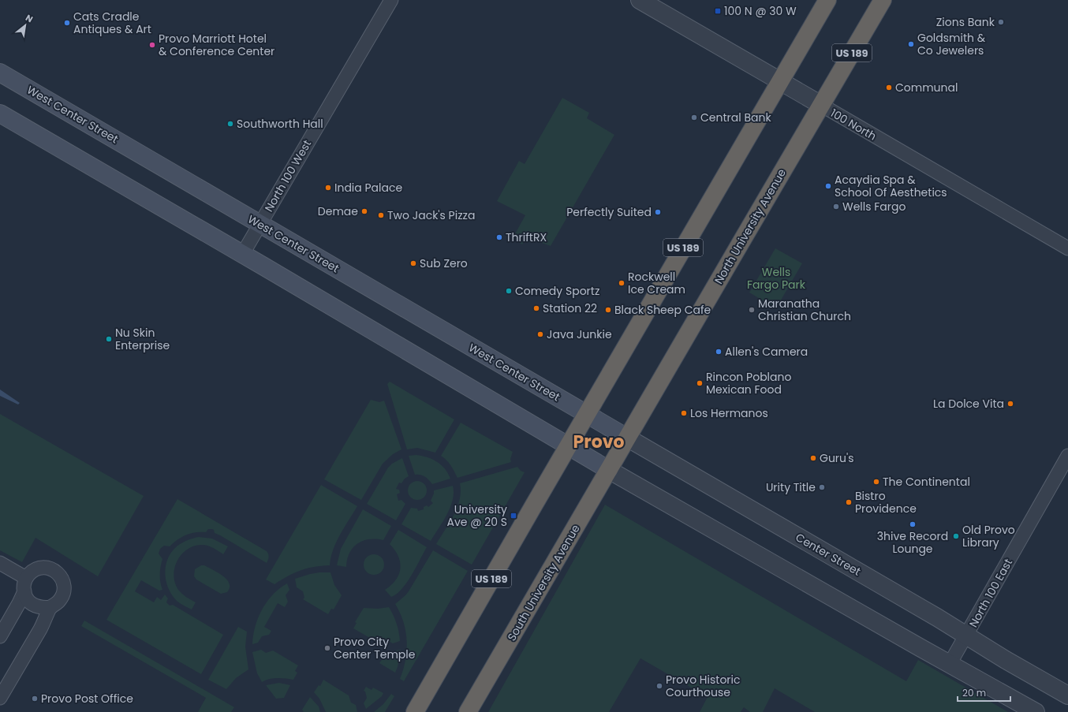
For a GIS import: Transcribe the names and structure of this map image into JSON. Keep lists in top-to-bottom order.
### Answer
{
  "streets": {
    "highway": ["US 189", "North University Avenue", "South University Avenue"],
    "main road": ["West Center Street", "Center Street"],
    "street": ["100 North", "North 100 West", "North 100 East"]
  },
  "crossings": [
    ["US 189", "West Center Street"],
    ["US 189", "100 North"],
    ["US 189", "Center Street"],
    ["West Center Street", "North 100 West"],
    ["West Center Street", "Center Street"],
    ["100 North", "North University Avenue"],
    ["North University Avenue", "Center Street"],
    ["North University Avenue", "South University Avenue"],
    ["Center Street", "North 100 East"]
  ],
  "districts": ["Provo"],
  "parks": ["Wells Fargo Park"],
  "places": {
    "transit": ["100 N @ 30 W", "University Ave @ 20 S"],
    "other": [
      "Zions Bank",
      "Cats Cradle Antiques & Art",
      "Goldsmith & Co Jewelers",
      "Provo Marriott Hotel & Conference Center",
      "Communal",
      "Central Bank",
      "Southworth Hall",
      "Acaydia Spa & School Of Aesthetics",
      "India Palace",
      "Wells Fargo",
      "Demae",
      "Perfectly Suited",
      "Two Jack's Pizza",
      "ThriftRX",
      "Sub Zero",
      "Rockwell Ice Cream",
      "Comedy Sportz",
      "Station 22",
      "Black Sheep Cafe",
      "Maranatha Christian Church",
      "Java Junkie",
      "Nu Skin Enterprise",
      "Allen's Camera",
      "Rincon Poblano Mexican Food",
      "La Dolce Vita",
      "Los Hermanos",
      "Guru's",
      "The Continental",
      "Urity Title",
      "Bistro Providence",
      "3hive Record Lounge",
      "Old Provo Library",
      "Provo City Center Temple",
      "Provo Historic Courthouse",
      "Provo Post Office"
    ]
  },
  "scale_bar": "20 m",
  "north": "top right"
}
